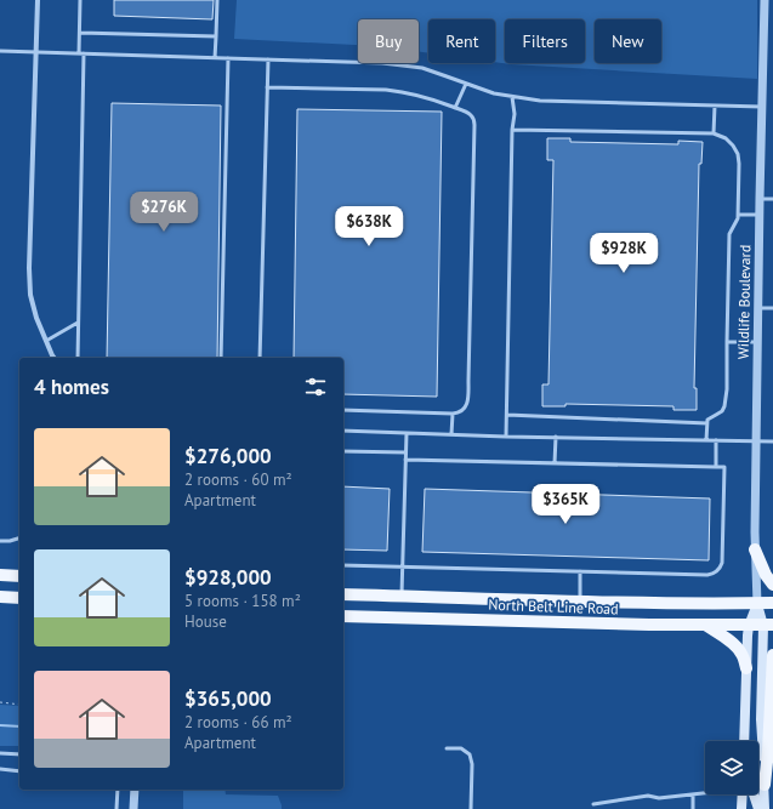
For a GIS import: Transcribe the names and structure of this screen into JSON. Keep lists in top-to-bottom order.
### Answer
{
  "streets": {
    "main road": ["North Belt Line Road"],
    "street": ["Wildlife Boulevard"]
  },
  "crossings": [
    ["Wildlife Boulevard", "North Belt Line Road"]
  ],
  "page": {
    "chip": [
      "Buy",
      "Rent",
      "Filters",
      "New"
    ],
    "price": [
      "$276K",
      "$638K",
      "$928K",
      "$365K"
    ],
    "heading": "4 homes",
    "list": [
      {
        "name": "$276,000",
        "note": "2 rooms · 60 m² · Apartment"
      },
      {
        "name": "$928,000",
        "note": "5 rooms · 158 m² · House"
      },
      {
        "name": "$365,000",
        "note": "2 rooms · 66 m² · Apartment"
      }
    ]
  }
}
